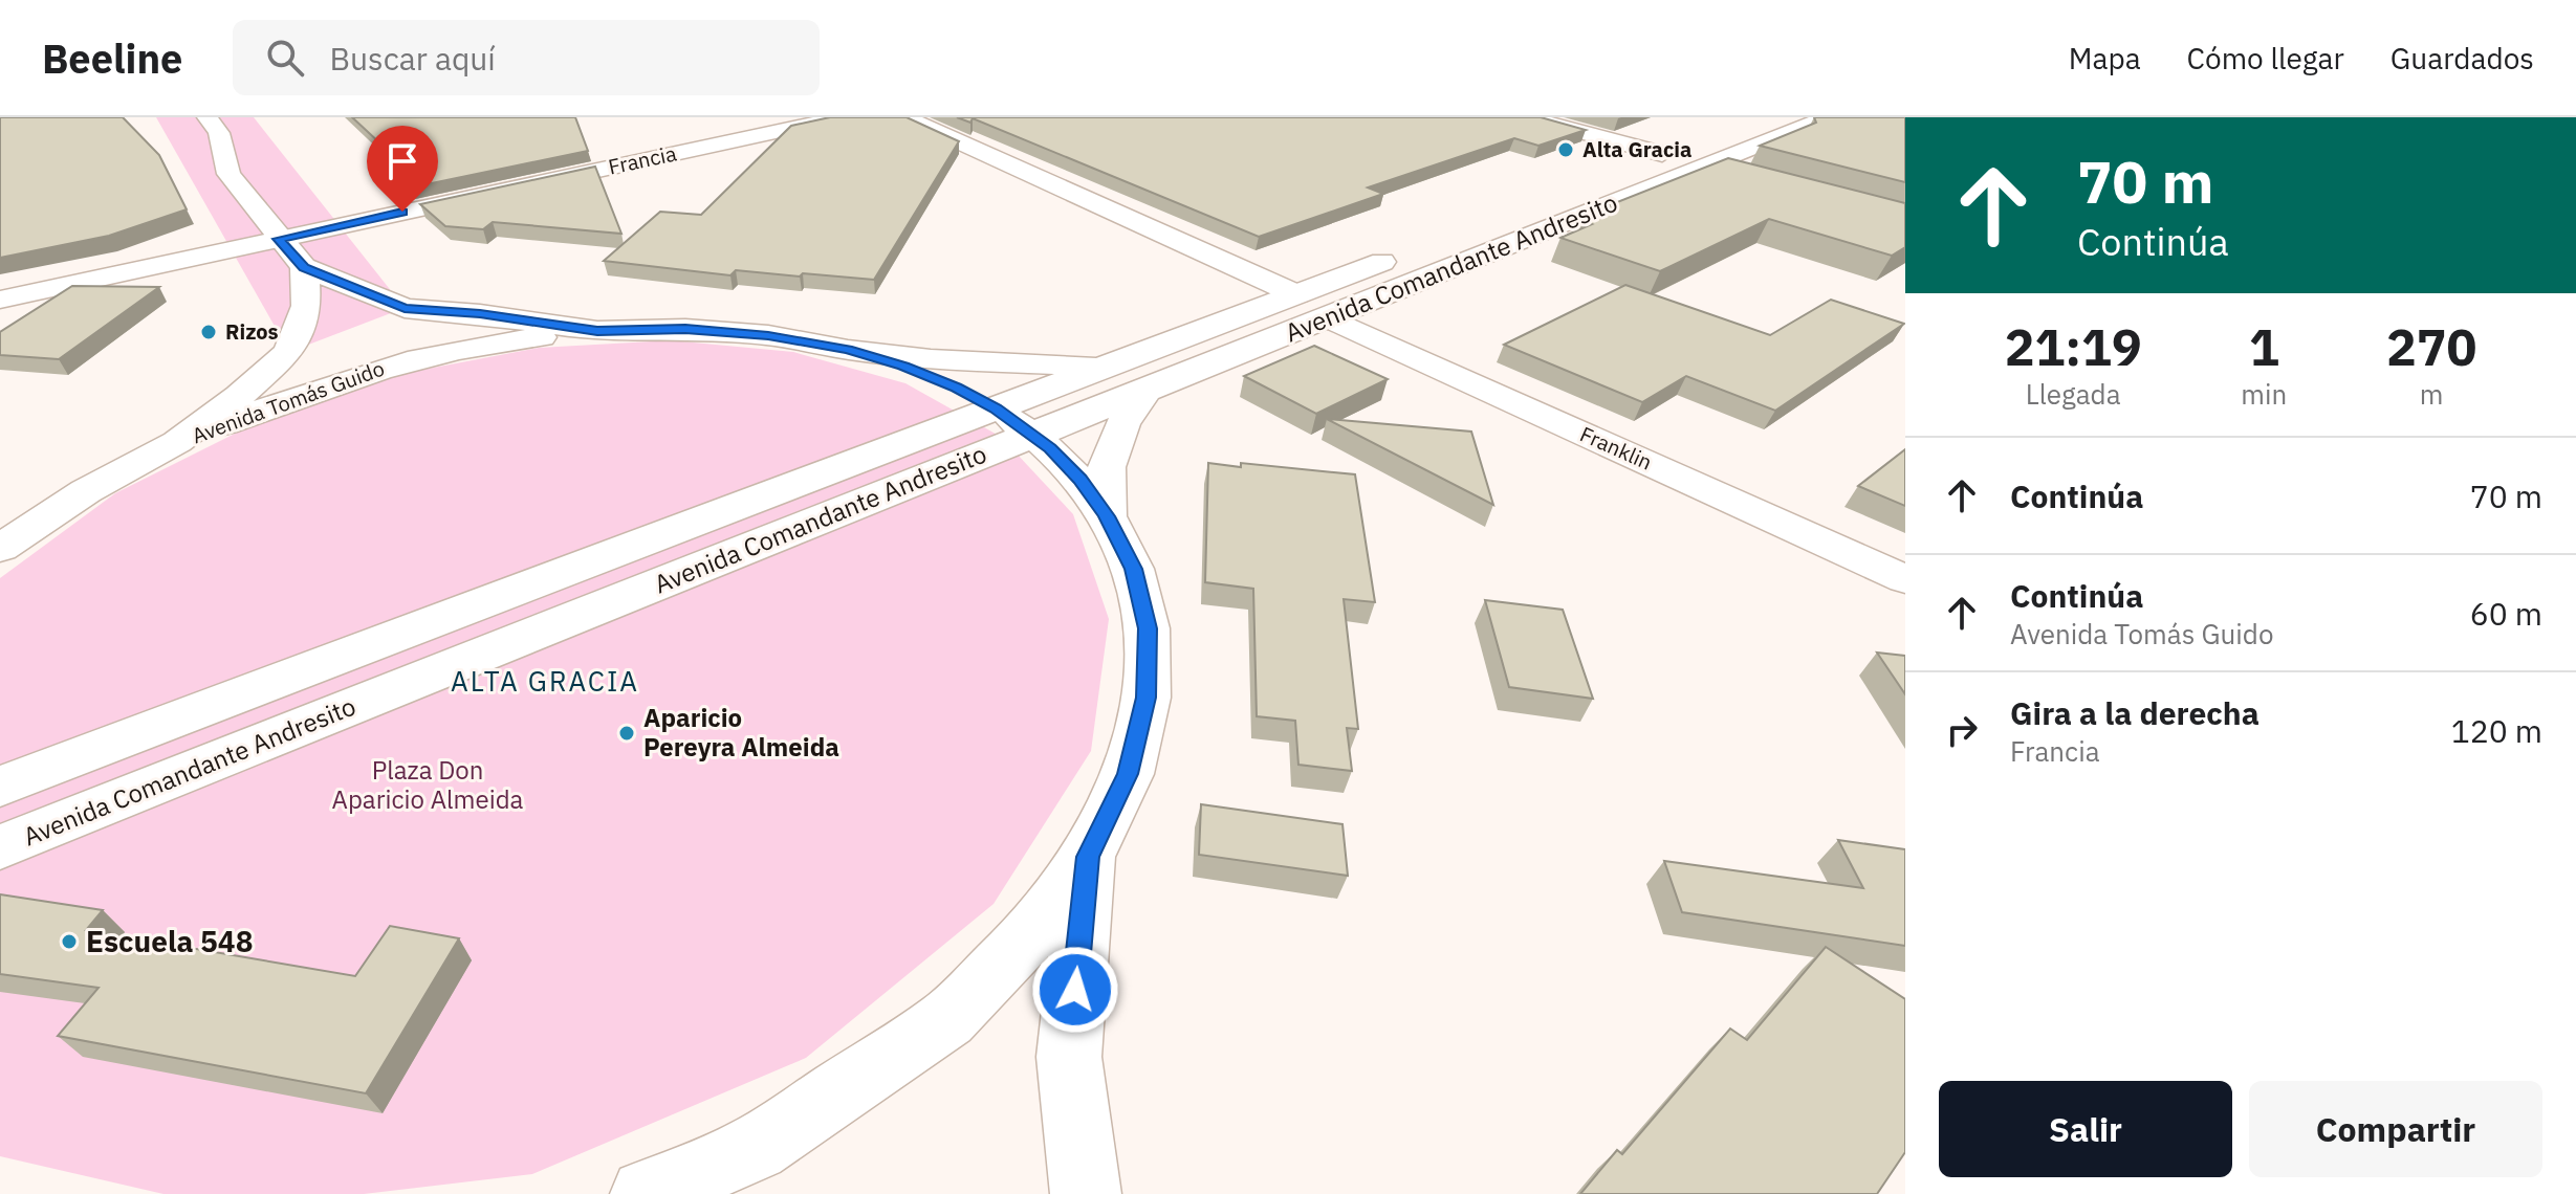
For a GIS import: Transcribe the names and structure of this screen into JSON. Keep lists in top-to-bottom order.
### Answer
{
  "streets": {
    "main road": [
      "Francia",
      "Avenida Comandante Andresito",
      "Avenida Tomás Guido",
      "Franklin"
    ]
  },
  "crossings": [
    ["Francia", "Avenida Tomás Guido"],
    ["Avenida Comandante Andresito", "Avenida Tomás Guido"],
    ["Avenida Comandante Andresito", "Franklin"]
  ],
  "districts": ["ALTA GRACIA"],
  "parks": ["Plaza Don Aparicio Almeida"],
  "places": [
    "Alta Gracia",
    "Rizos",
    "Aparicio Pereyra Almeida",
    "Escuela 548"
  ],
  "page": {
    "header": "Beeline",
    "search": "Buscar aquí",
    "nav": ["Mapa", "Cómo llegar", "Guardados"],
    "turn": ["70 m", "Continúa"],
    "eta": [
      "21:19",
      "Llegada",
      "1",
      "min",
      "270",
      "m"
    ],
    "list": [
      {
        "name": "Continúa",
        "value": "70 m"
      },
      {
        "name": "Continúa",
        "note": "Avenida Tomás Guido",
        "value": "60 m"
      },
      {
        "name": "Gira a la derecha",
        "note": "Francia",
        "value": "120 m"
      }
    ],
    "buttons": ["Salir", "Compartir"]
  }
}
